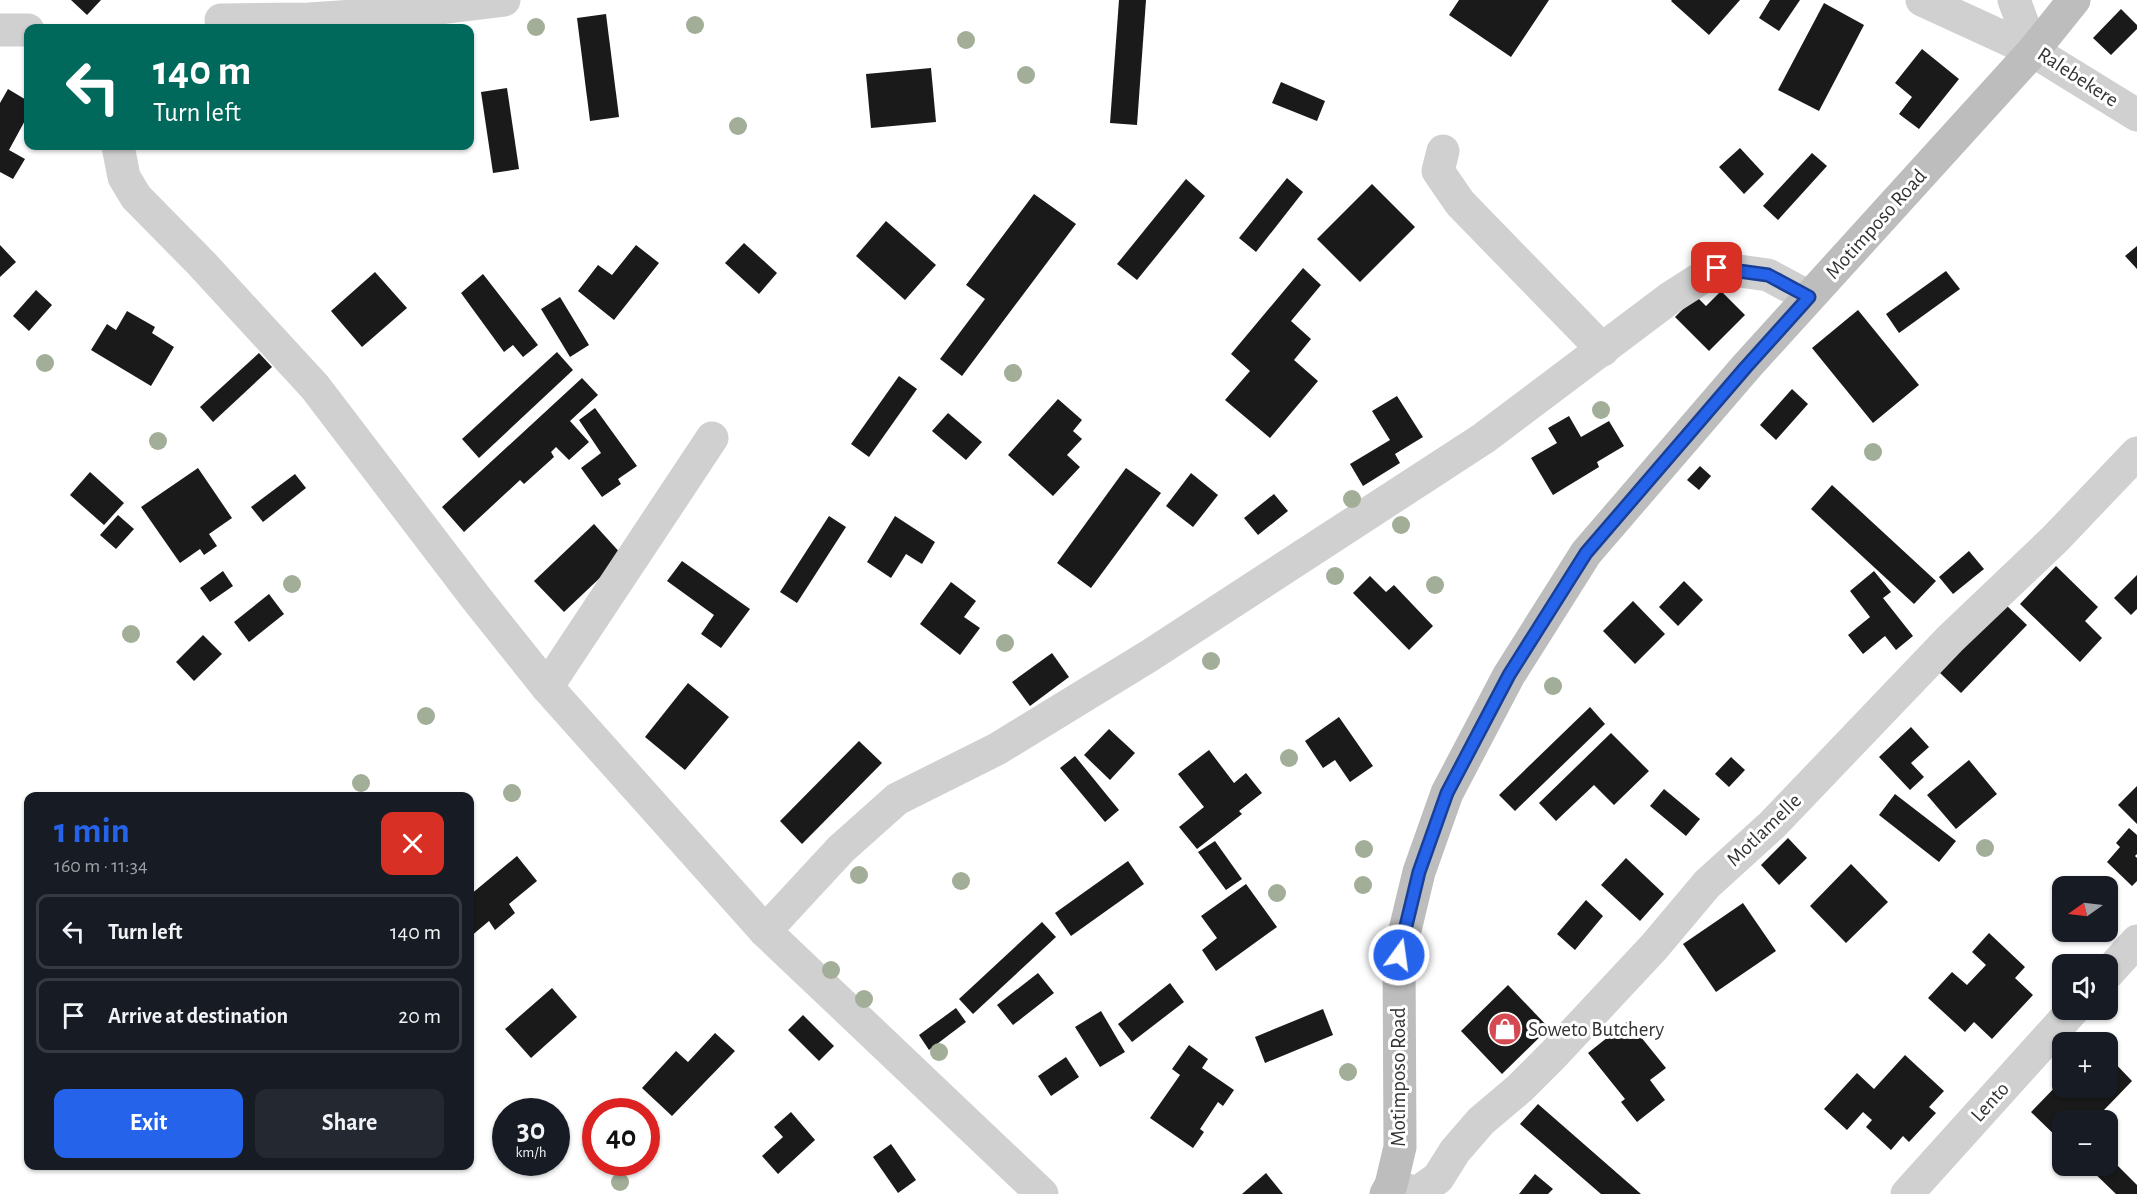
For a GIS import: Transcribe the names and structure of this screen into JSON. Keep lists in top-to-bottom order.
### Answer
{
  "streets": {
    "street": [
      "Ralebekere",
      "Motimposo Road",
      "Motlamelle",
      "Lento"
    ]
  },
  "crossings": [
    ["Ralebekere", "Motimposo Road"],
    ["Motimposo Road", "Motlamelle"]
  ],
  "places": {
    "shop": ["Soweto Butchery"]
  },
  "north": "left",
  "page": {
    "turn": ["140 m", "Turn left"],
    "heading": ["1 min", "160 m · 11:34"],
    "map_buttons": ["+", "−"],
    "list": [
      {
        "name": "Turn left",
        "value": "140 m"
      },
      {
        "name": "Arrive at destination",
        "value": "20 m"
      }
    ],
    "buttons": ["Exit", "Share"],
    "speed": "30 km/h",
    "limit": "40"
  }
}
